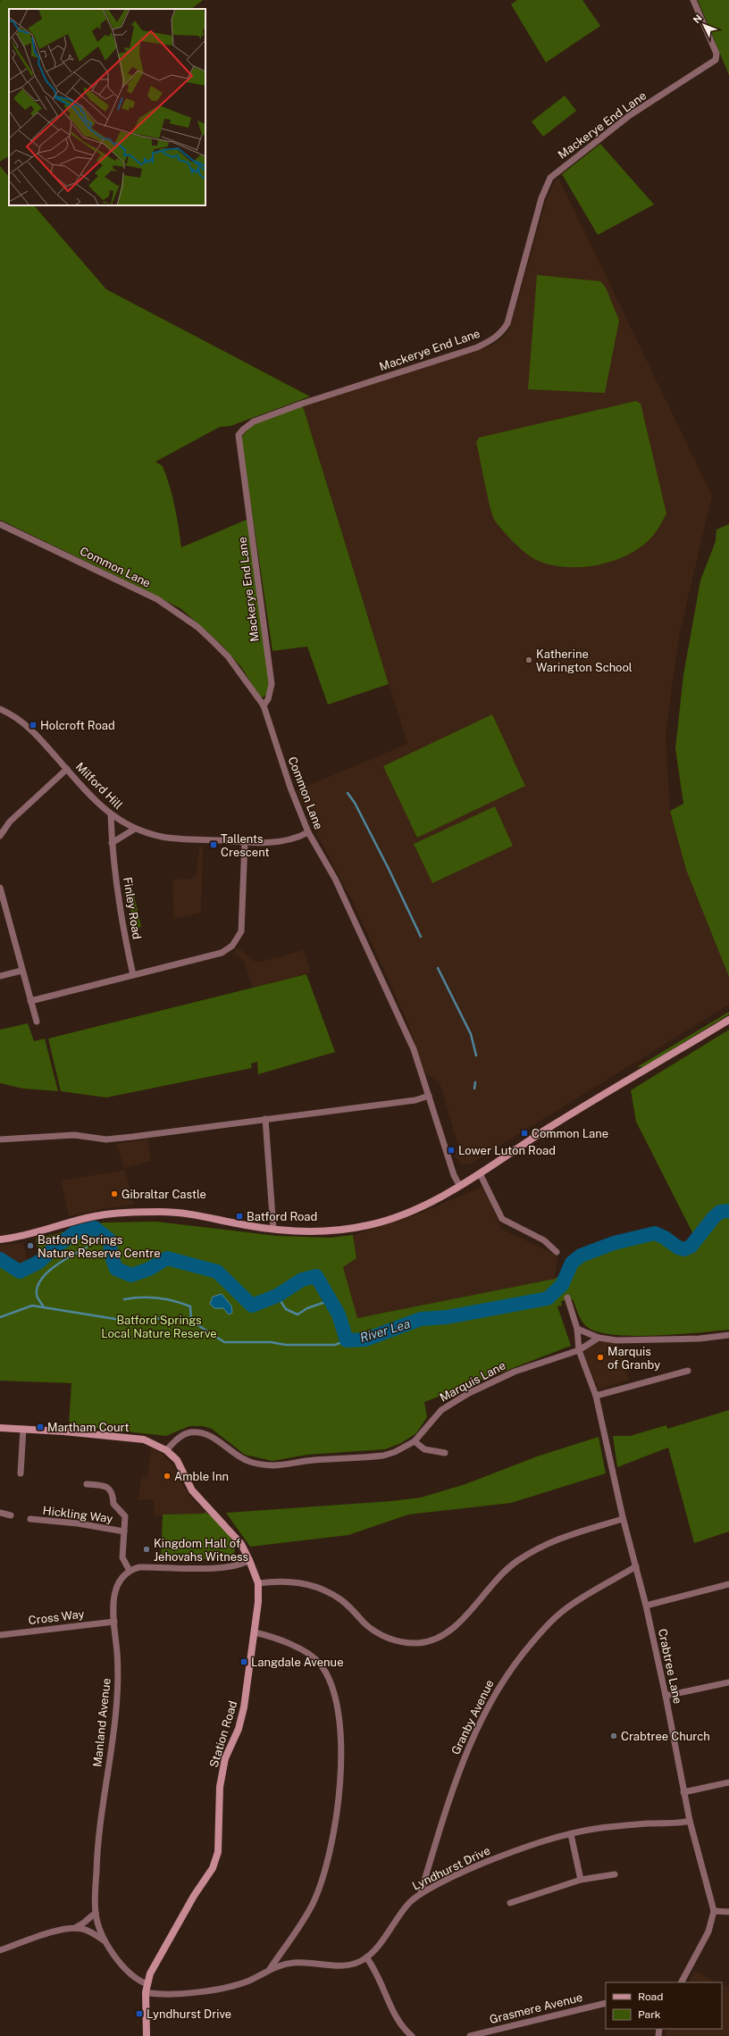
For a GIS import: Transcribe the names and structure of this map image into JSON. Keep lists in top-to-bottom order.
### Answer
{
  "streets": {
    "main road": ["Station Road"],
    "street": [
      "Mackerye End Lane",
      "Common Lane",
      "Milford Hill",
      "Finley Road",
      "Marquis Lane",
      "Hickling Way",
      "Cross Way",
      "Crabtree Lane",
      "Granby Avenue",
      "Manland Avenue",
      "Lyndhurst Drive",
      "Grasmere Avenue"
    ]
  },
  "crossings": [
    ["Mackerye End Lane", "Common Lane"],
    ["Common Lane", "Milford Hill"],
    ["Milford Hill", "Finley Road"],
    ["Marquis Lane", "Crabtree Lane"],
    ["Marquis Lane", "Station Road"],
    ["Hickling Way", "Manland Avenue"],
    ["Cross Way", "Manland Avenue"],
    ["Crabtree Lane", "Granby Avenue"],
    ["Crabtree Lane", "Lyndhurst Drive"],
    ["Granby Avenue", "Lyndhurst Drive"],
    ["Manland Avenue", "Station Road"],
    ["Station Road", "Lyndhurst Drive"]
  ],
  "water": ["River Lea"],
  "parks": ["Batford Springs Local Nature Reserve"],
  "places": {
    "other": [
      "Katherine Warington School",
      "Gibraltar Castle",
      "Batford Springs Nature Reserve Centre",
      "Marquis of Granby",
      "Amble Inn",
      "Kingdom Hall of Jehovahs Witness",
      "Crabtree Church"
    ],
    "transit": [
      "Holcroft Road",
      "Tallents Crescent",
      "Common Lane",
      "Lower Luton Road",
      "Batford Road",
      "Martham Court",
      "Langdale Avenue",
      "Lyndhurst Drive"
    ]
  },
  "legend": ["Road", "Park"],
  "north": "top left"
}
